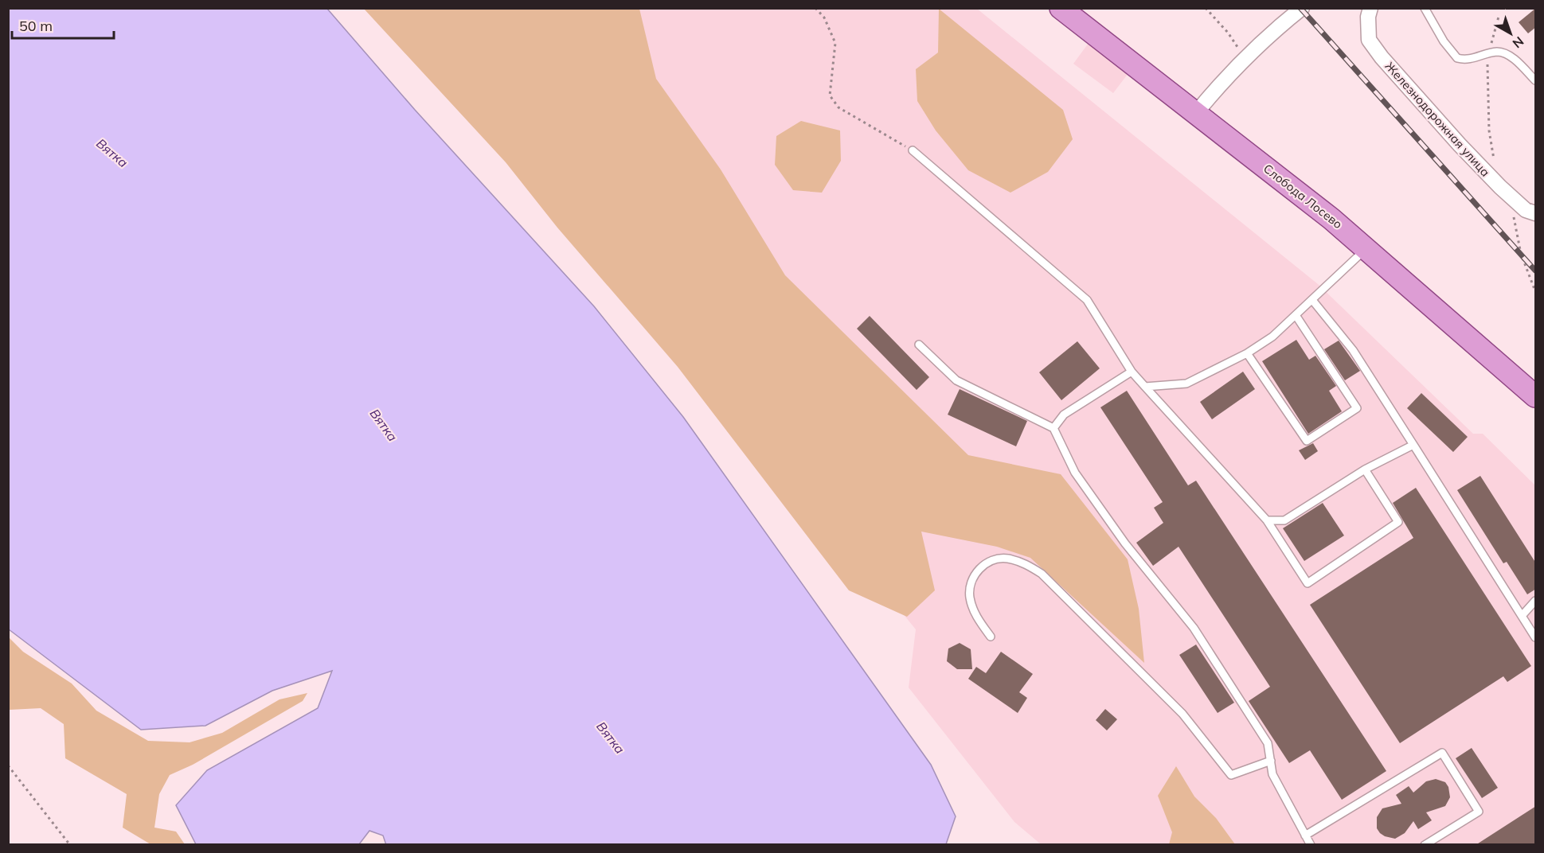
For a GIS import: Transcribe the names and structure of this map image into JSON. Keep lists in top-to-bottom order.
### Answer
{
  "streets": {
    "main road": ["Слобода Лосево"],
    "street": ["Железнодорожная улица"]
  },
  "water": ["Вятка"],
  "scale_bar": "50 m",
  "north": "bottom right"
}
